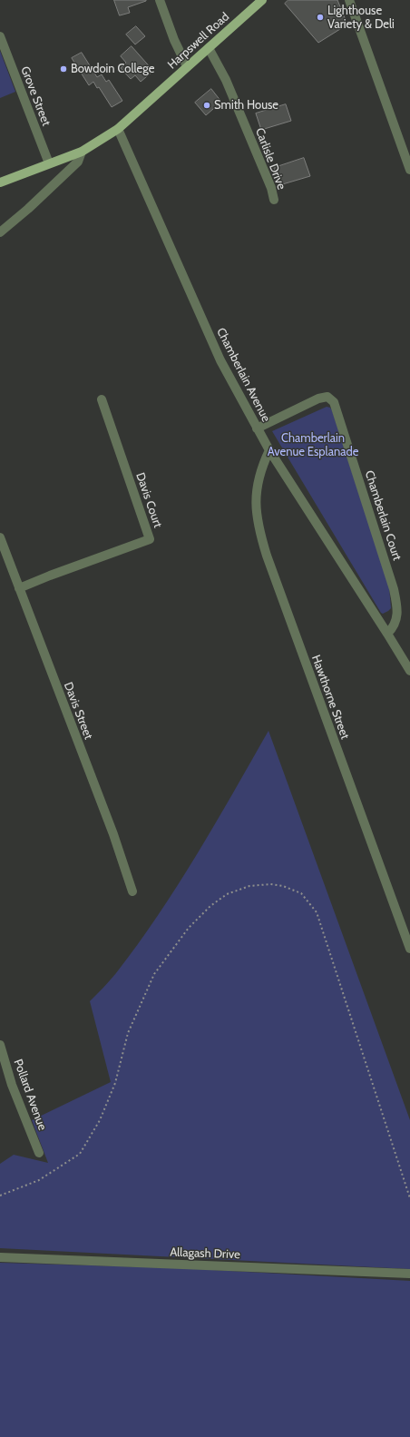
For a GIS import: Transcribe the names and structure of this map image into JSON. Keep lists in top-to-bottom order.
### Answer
{
  "streets": {
    "main road": ["Harpswell Road"],
    "street": [
      "Grove Street",
      "Carlisle Drive",
      "Chamberlain Avenue",
      "Davis Court",
      "Chamberlain Court",
      "Hawthorne Street",
      "Davis Street",
      "Pollard Avenue",
      "Allagash Drive"
    ]
  },
  "crossings": [
    ["Harpswell Road", "Grove Street"],
    ["Harpswell Road", "Carlisle Drive"],
    ["Harpswell Road", "Chamberlain Avenue"],
    ["Chamberlain Avenue", "Chamberlain Court"],
    ["Chamberlain Avenue", "Hawthorne Street"],
    ["Davis Court", "Davis Street"]
  ],
  "parks": ["Chamberlain Avenue Esplanade"],
  "places": ["Lighthouse Variety & Deli", "Bowdoin College", "Smith House"]
}
